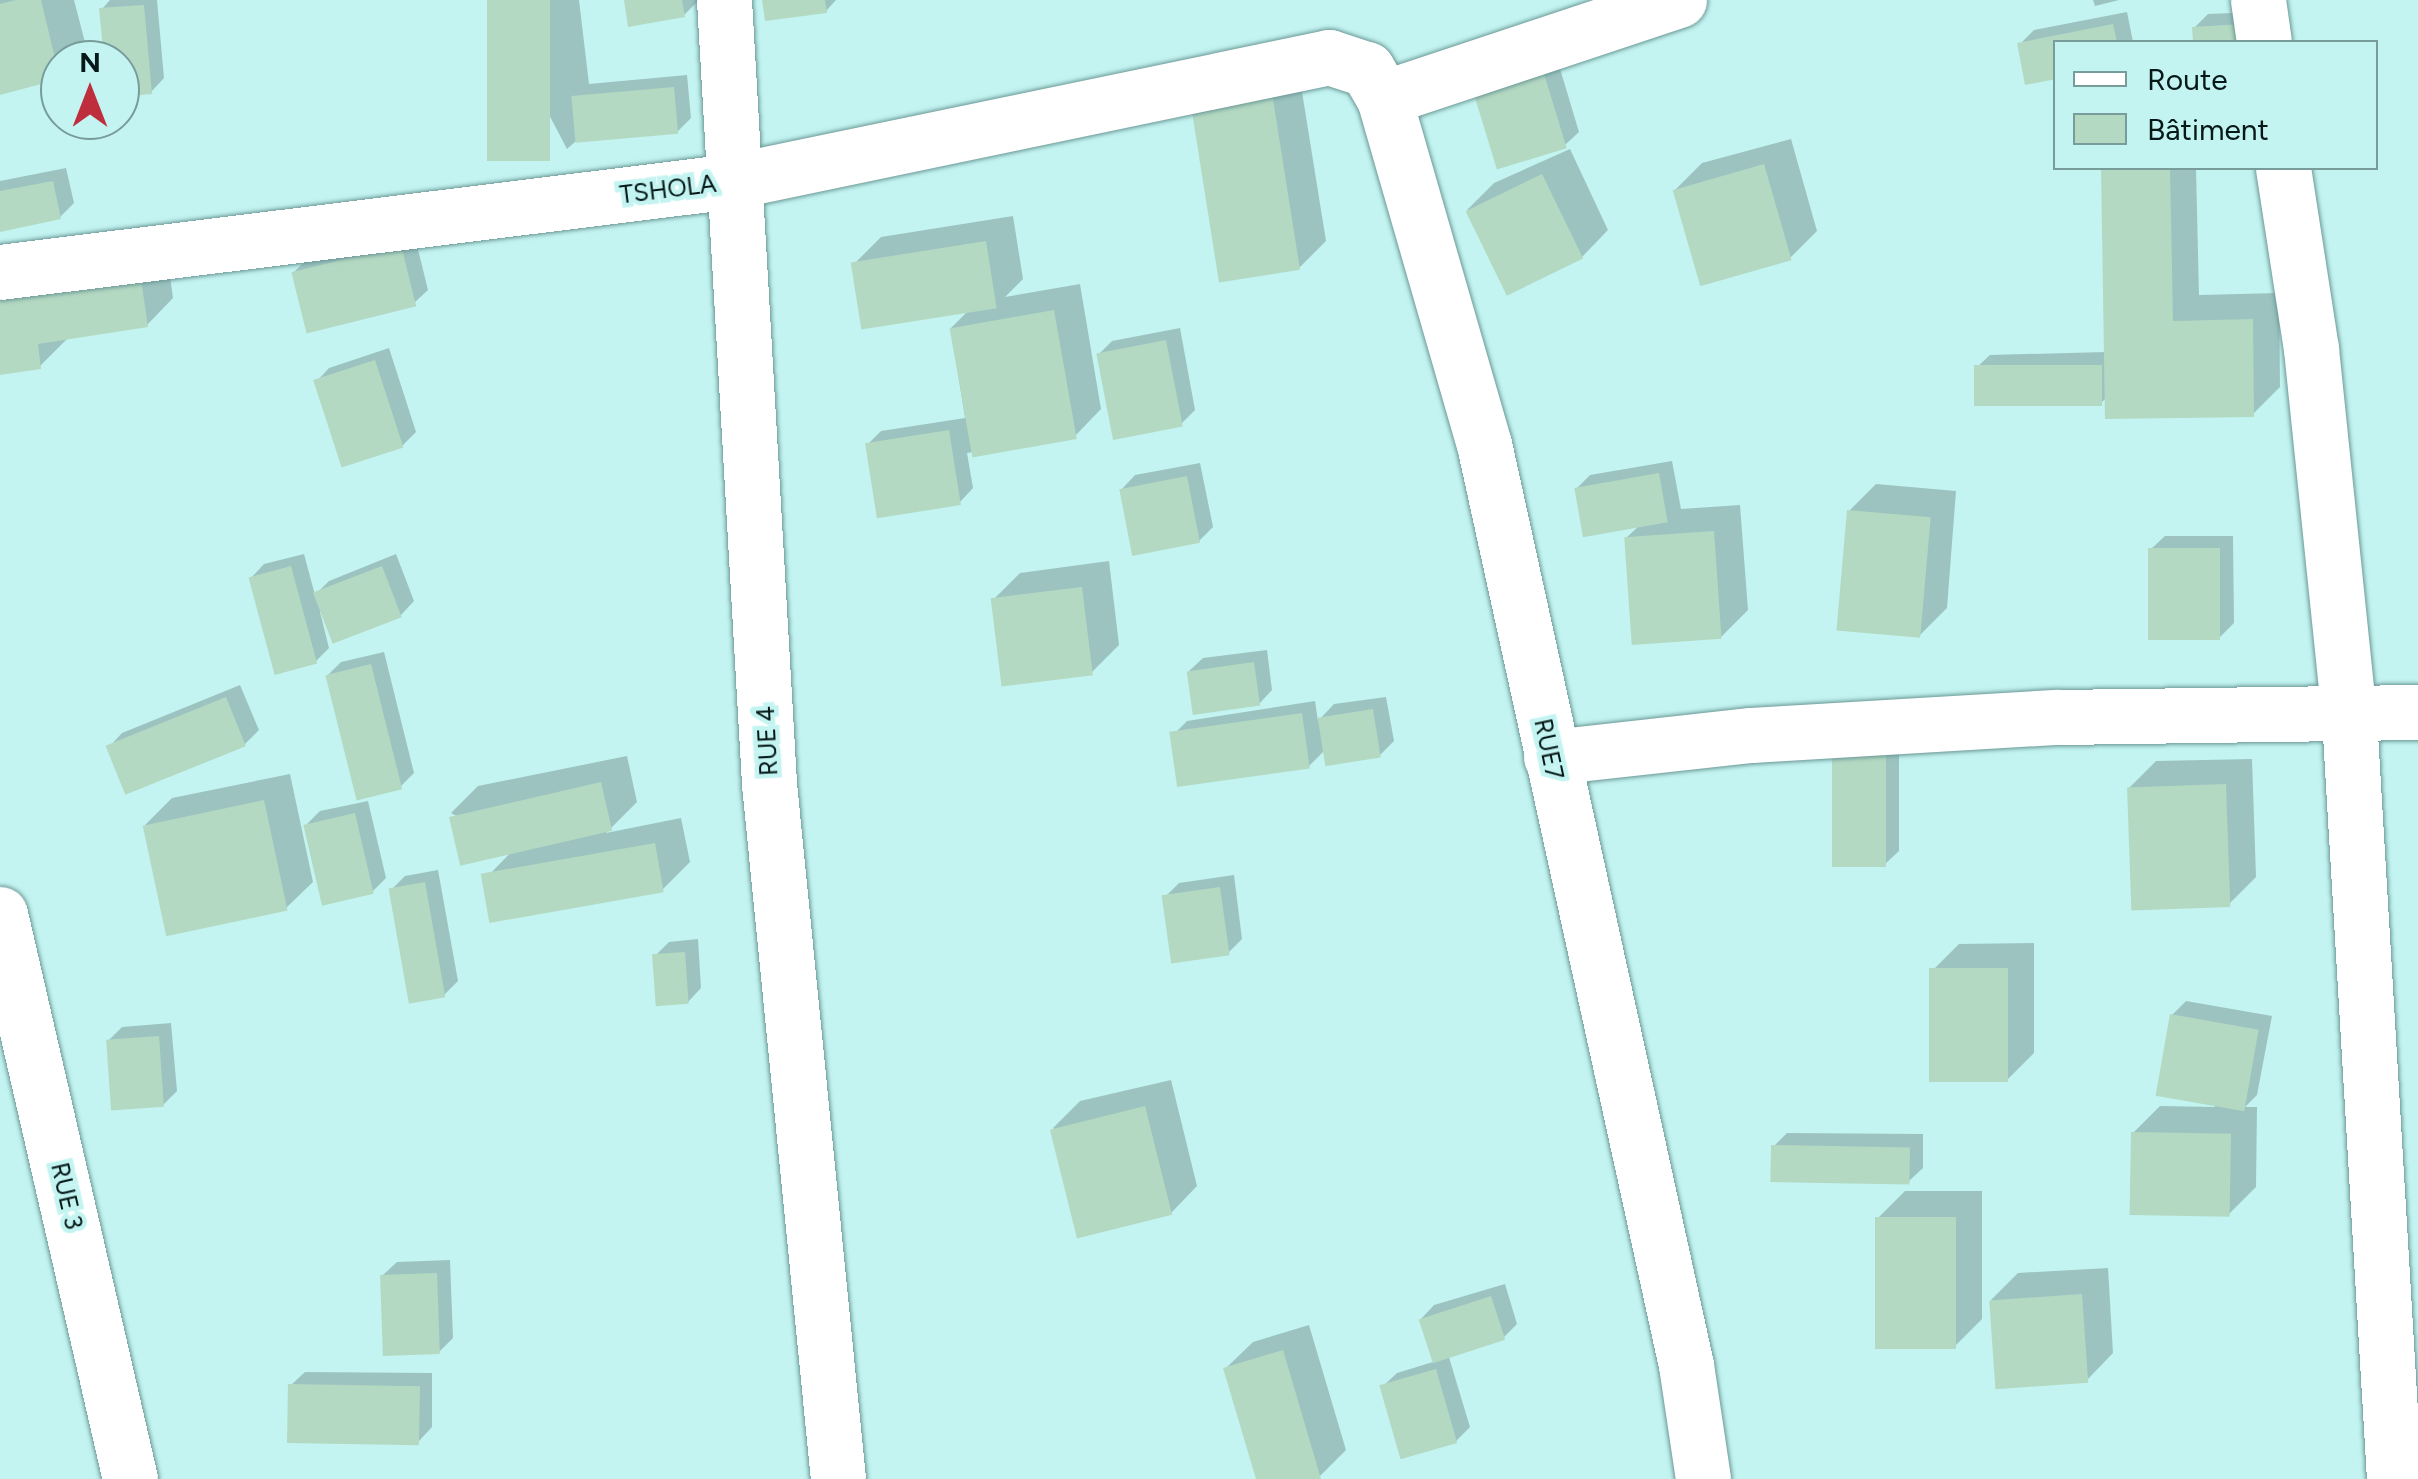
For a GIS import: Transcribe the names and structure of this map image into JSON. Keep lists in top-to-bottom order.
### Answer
{
  "streets": {
    "street": [
      "TSHOLA",
      "RUE 4",
      "RUE7",
      "RUE 3"
    ]
  },
  "crossings": [
    ["TSHOLA", "RUE 4"],
    ["TSHOLA", "RUE7"]
  ],
  "legend": ["Route", "Bâtiment"],
  "north": "top"
}
